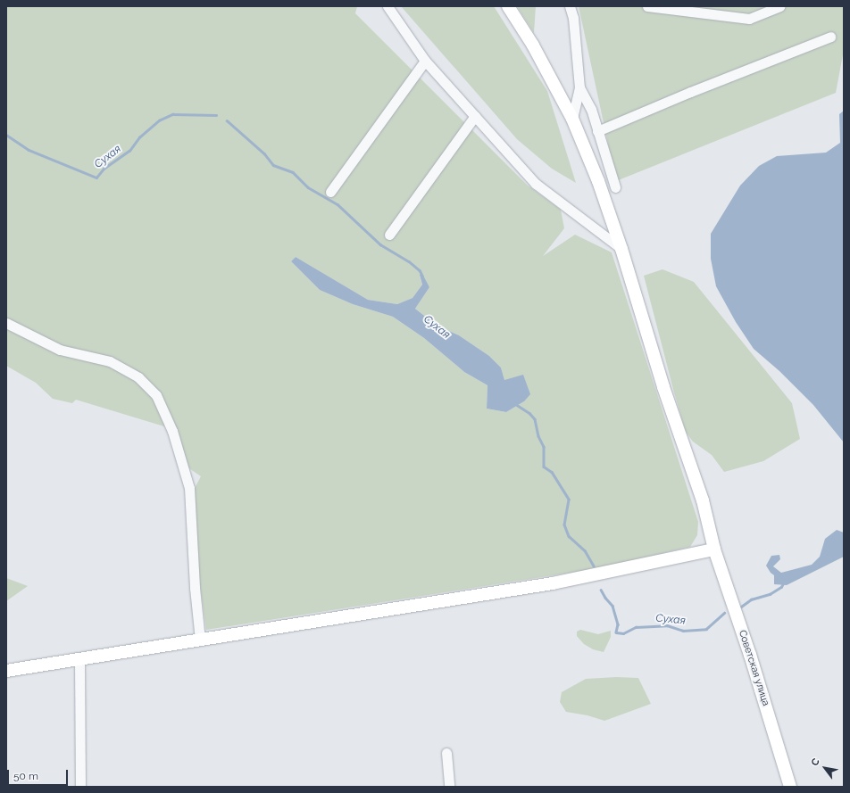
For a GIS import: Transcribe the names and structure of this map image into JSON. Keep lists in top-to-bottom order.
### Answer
{
  "streets": {
    "main road": ["Советская улица"]
  },
  "water": ["Сухая"],
  "scale_bar": "50 m",
  "north": "top left"
}
